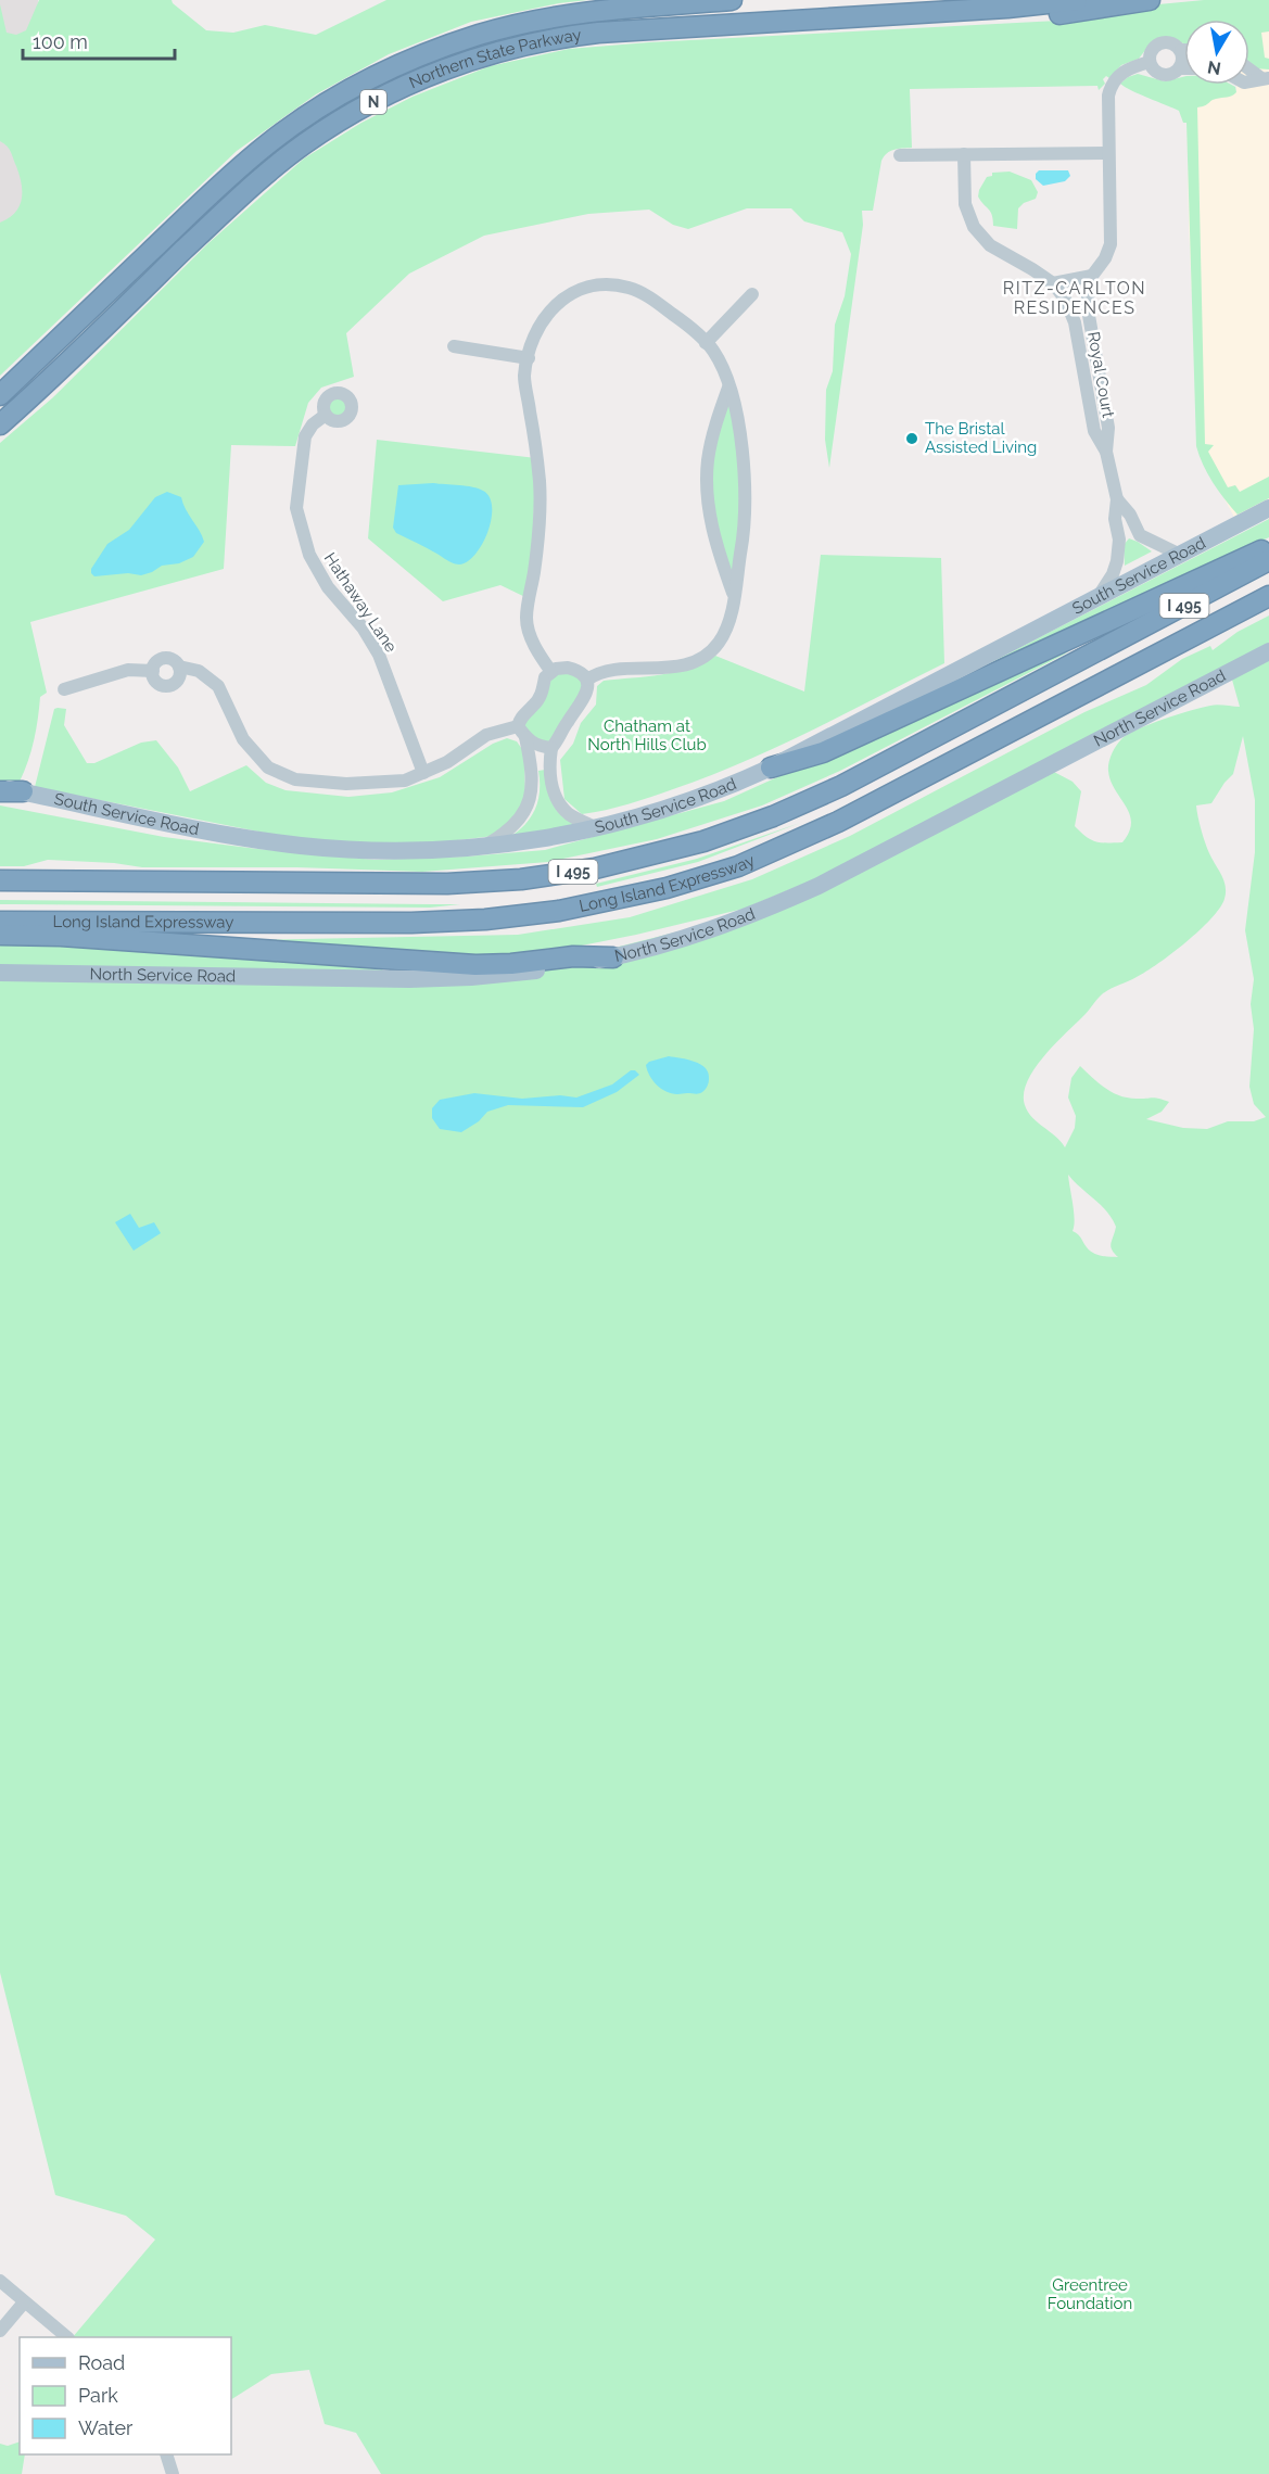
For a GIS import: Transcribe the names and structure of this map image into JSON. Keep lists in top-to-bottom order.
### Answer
{
  "streets": {
    "highway": [
      "Northern State Parkway",
      "N",
      "I 495",
      "Long Island Expressway"
    ],
    "main road": ["South Service Road", "North Service Road"],
    "street": ["Royal Court", "Hathaway Lane"]
  },
  "districts": ["RITZ-CARLTON RESIDENCES"],
  "parks": ["Chatham at North Hills Club", "Greentree Foundation"],
  "places": ["The Bristal Assisted Living"],
  "legend": ["Road", "Park", "Water"],
  "scale_bar": "100 m",
  "north": "bottom"
}
